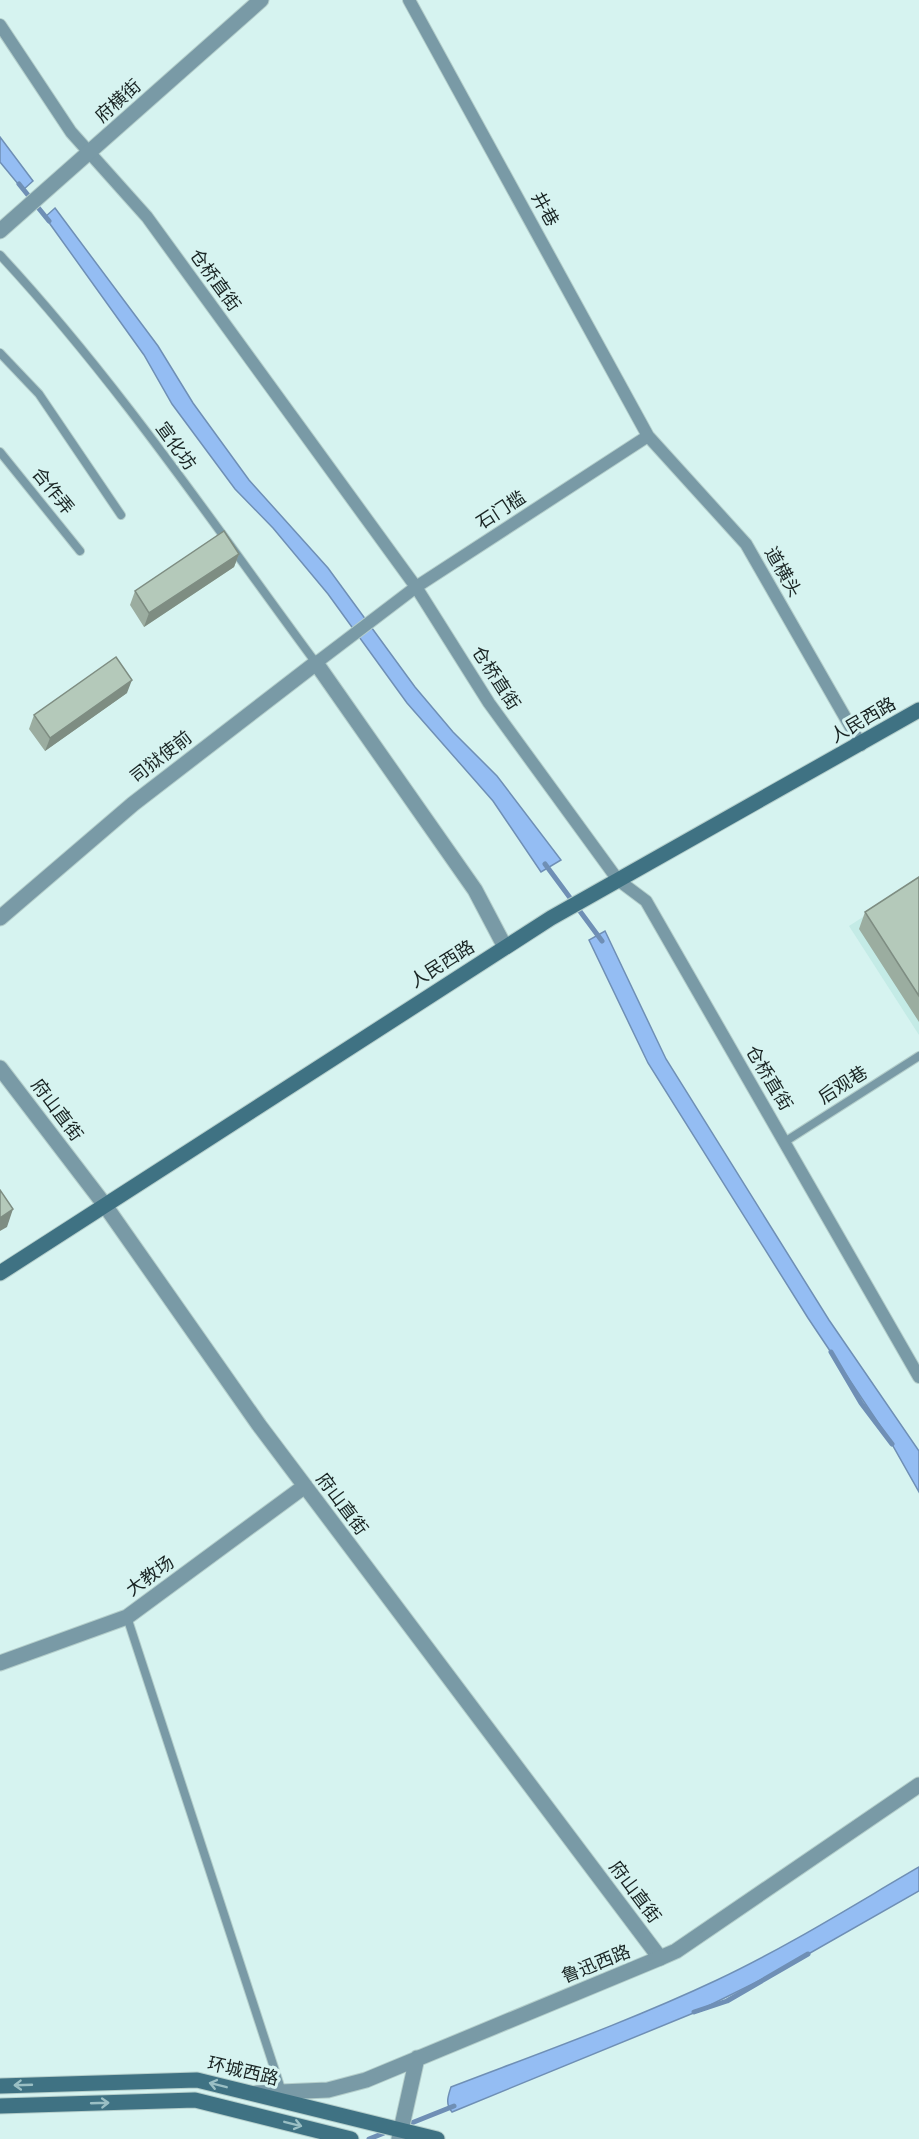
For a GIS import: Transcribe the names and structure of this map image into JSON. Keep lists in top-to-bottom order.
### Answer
{
  "streets": {
    "main road": ["人民西路", "环城西路"],
    "street": [
      "府横街",
      "井巷",
      "仓桥直街",
      "石门槛",
      "道横头",
      "司狱使前",
      "府山直街",
      "大教场",
      "鲁迅西路"
    ],
    "lane": ["宣化坊", "合作弄", "后观巷"]
  },
  "crossings": [
    ["府横街", "仓桥直街"],
    ["井巷", "石门槛"],
    ["井巷", "道横头"],
    ["仓桥直街", "石门槛"],
    ["仓桥直街", "人民西路"],
    ["仓桥直街", "后观巷"],
    ["宣化坊", "司狱使前"],
    ["石门槛", "道横头"],
    ["石门槛", "司狱使前"],
    ["道横头", "人民西路"],
    ["人民西路", "府山直街"],
    ["府山直街", "大教场"],
    ["府山直街", "鲁迅西路"],
    ["鲁迅西路", "环城西路"]
  ]
}
